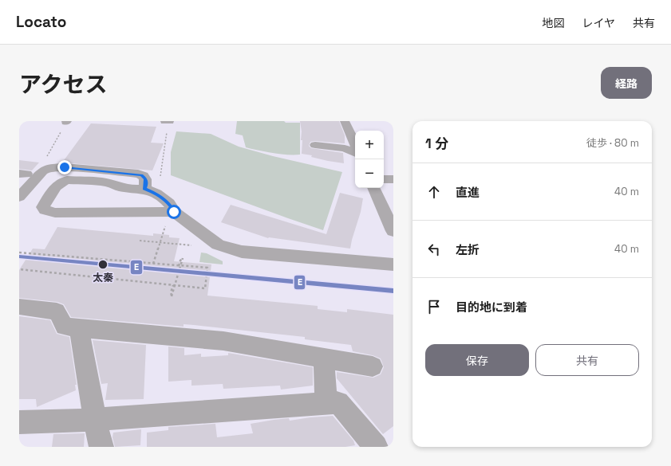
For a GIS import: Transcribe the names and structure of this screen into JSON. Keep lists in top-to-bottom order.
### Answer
{
  "places": ["太秦"],
  "lines": ["transit line E"],
  "page": {
    "header": "Locato",
    "nav": ["地図", "レイヤ", "共有"],
    "title": "アクセス",
    "buttons": [
      "経路",
      ["保存", "共有"]
    ],
    "heading": ["1 分", "徒歩 · 80 m"],
    "map_buttons": ["+", "−"],
    "list": [
      ["直進", "40 m"],
      ["左折", "40 m"],
      "目的地に到着"
    ]
  }
}
